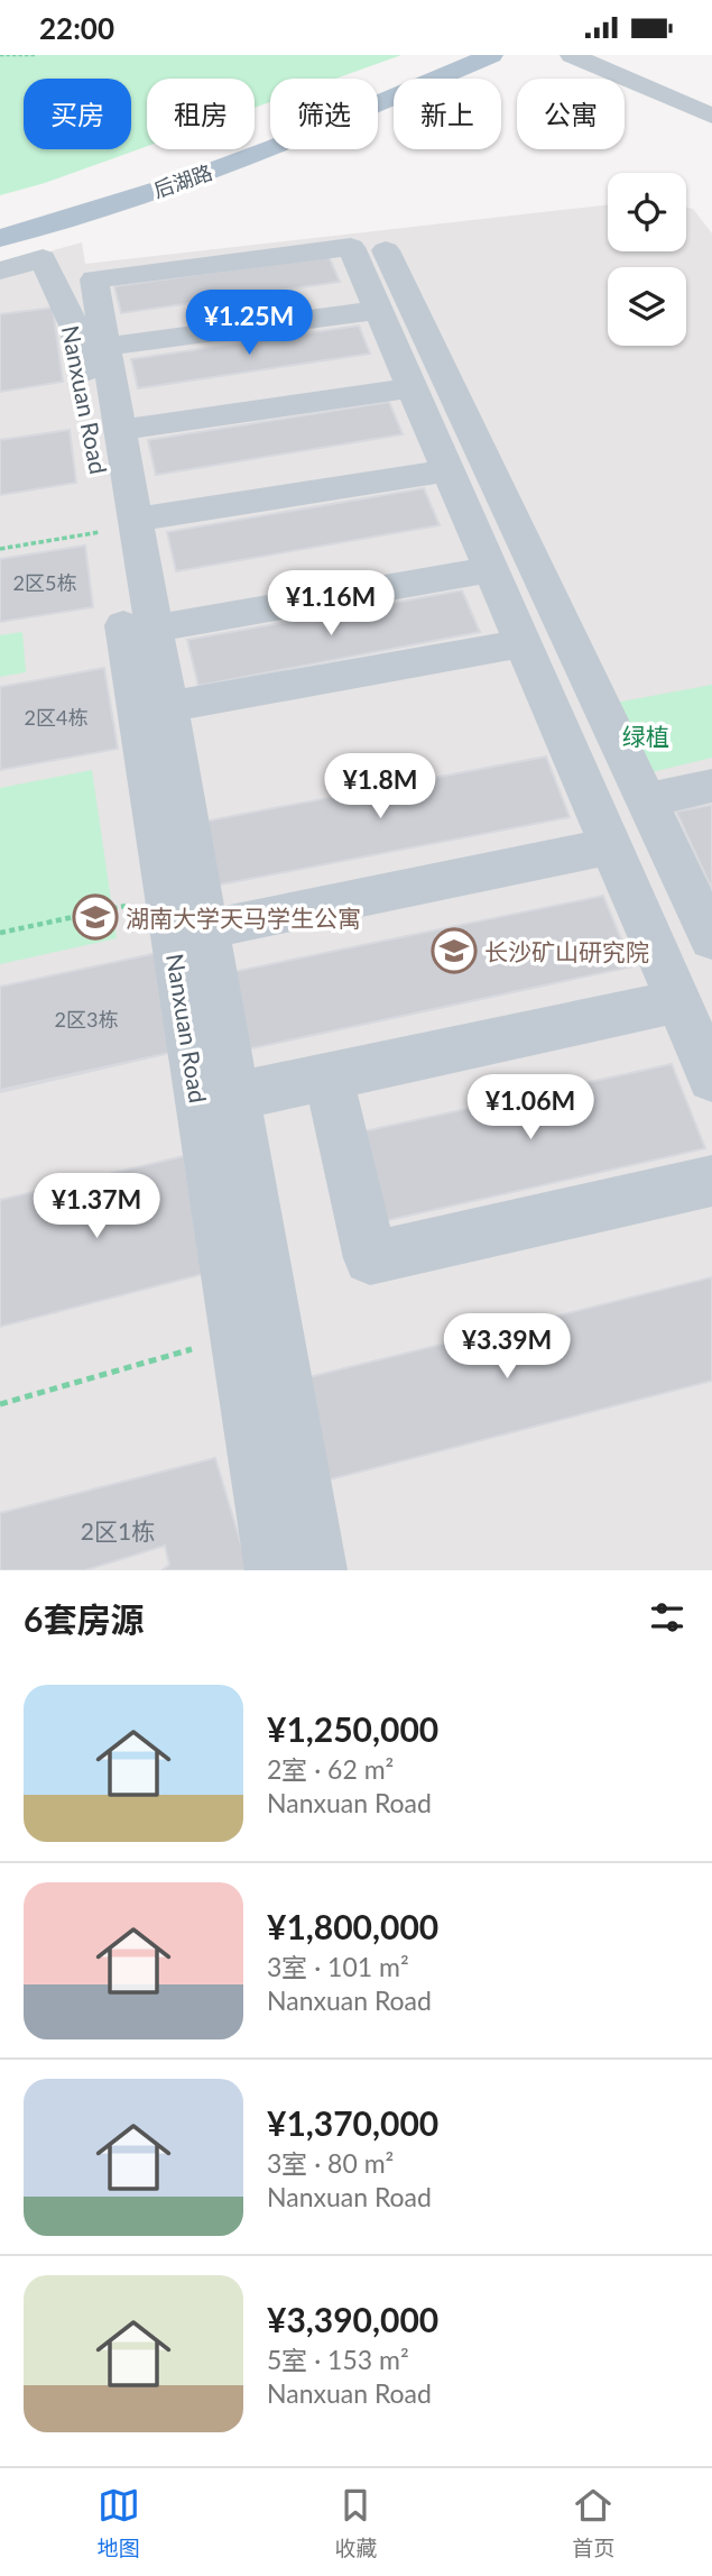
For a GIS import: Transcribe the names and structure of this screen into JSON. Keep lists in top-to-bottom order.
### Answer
{
  "streets": {
    "main road": ["后湖路"],
    "street": ["Nanxuan Road"]
  },
  "parks": ["绿植"],
  "places": {
    "school or university": ["湖南大学天马学生公寓", "长沙矿山研究院"]
  },
  "house_numbers": [
    "2区5栋",
    "2区4栋",
    "2区3栋",
    "2区1栋"
  ],
  "page": {
    "status": "22:00",
    "chip": [
      "买房",
      "租房",
      "筛选",
      "新上",
      "公寓"
    ],
    "price": [
      "¥1.25M",
      "¥1.16M",
      "¥1.8M",
      "¥1.06M",
      "¥1.37M",
      "¥3.39M"
    ],
    "heading": "6套房源",
    "list": [
      {
        "name": "¥1,250,000",
        "note": "2室 · 62 m² · Nanxuan Road"
      },
      {
        "name": "¥1,800,000",
        "note": "3室 · 101 m² · Nanxuan Road"
      },
      {
        "name": "¥1,370,000",
        "note": "3室 · 80 m² · Nanxuan Road"
      },
      {
        "name": "¥3,390,000",
        "note": "5室 · 153 m² · Nanxuan Road"
      }
    ],
    "tabs": ["地图", "收藏", "首页"]
  }
}
